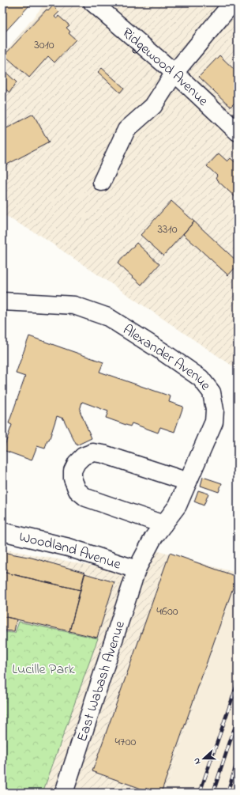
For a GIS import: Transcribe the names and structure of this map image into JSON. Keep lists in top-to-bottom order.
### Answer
{
  "streets": {
    "street": [
      "Ridgewood Avenue",
      "Alexander Avenue",
      "Woodland Avenue",
      "East Wabash Avenue"
    ]
  },
  "crossings": [
    ["Alexander Avenue", "Woodland Avenue"],
    ["Alexander Avenue", "East Wabash Avenue"],
    ["Woodland Avenue", "East Wabash Avenue"]
  ],
  "parks": ["Lucille Park"],
  "house_numbers": [
    "3010",
    "3310",
    "4600",
    "4700"
  ],
  "north": "left"
}
